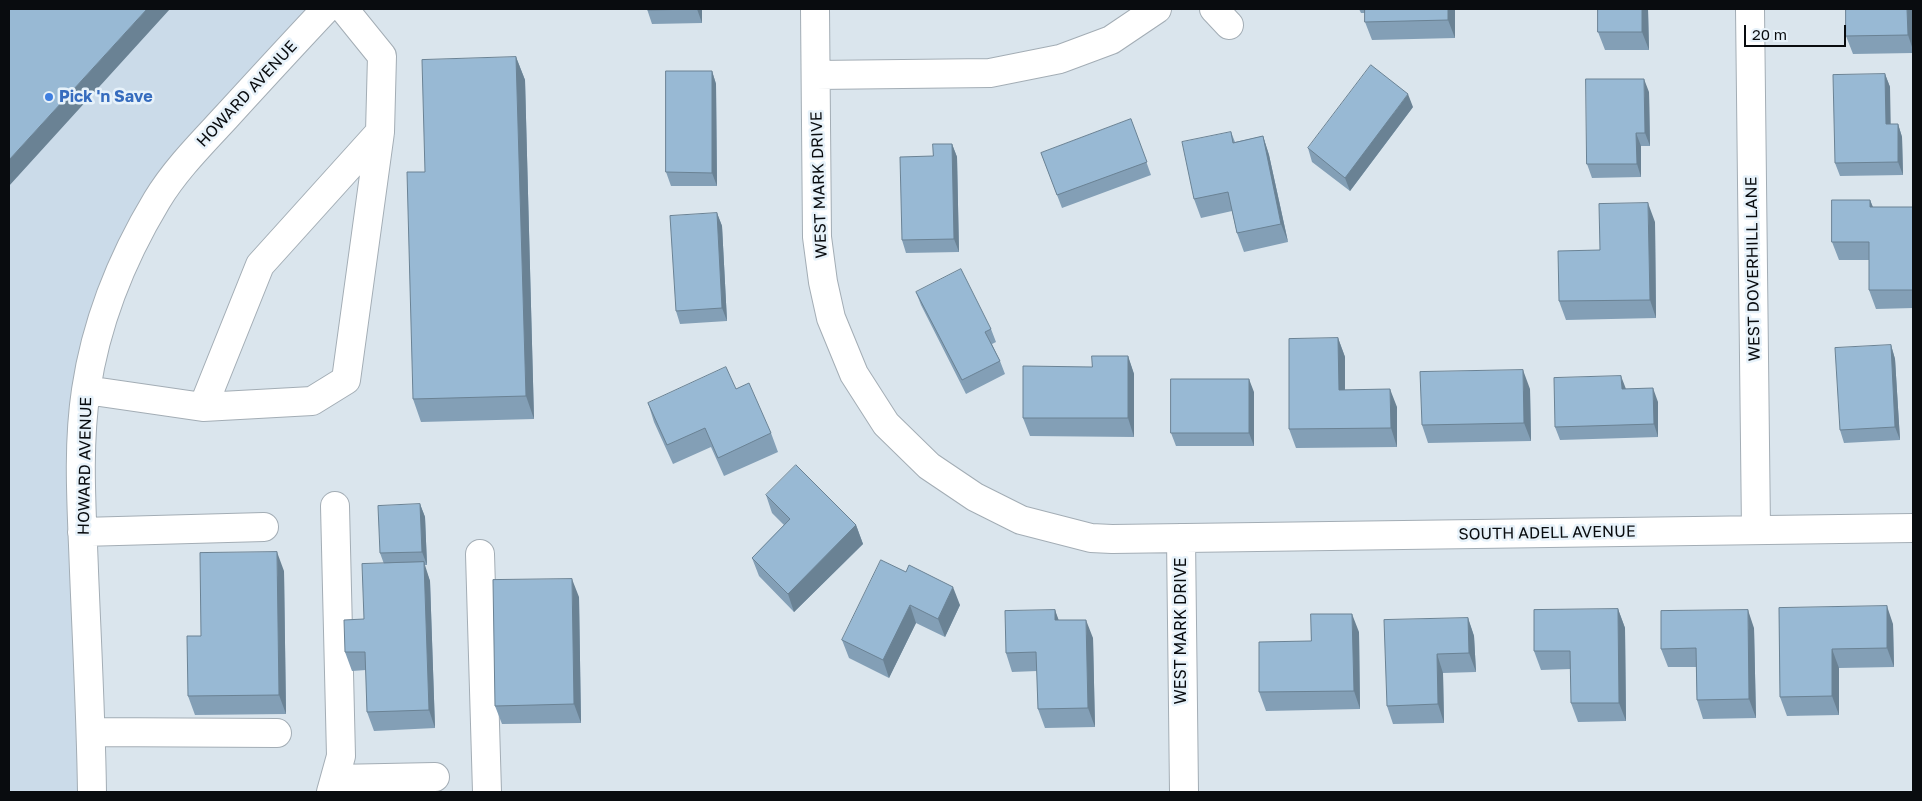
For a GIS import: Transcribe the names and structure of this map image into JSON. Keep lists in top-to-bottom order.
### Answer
{
  "streets": {
    "street": [
      "HOWARD AVENUE",
      "WEST MARK DRIVE",
      "WEST DOVERHILL LANE",
      "SOUTH ADELL AVENUE"
    ]
  },
  "crossings": [
    ["WEST MARK DRIVE", "SOUTH ADELL AVENUE"],
    ["WEST DOVERHILL LANE", "SOUTH ADELL AVENUE"]
  ],
  "places": ["Pick 'n Save"],
  "scale_bar": "20 m"
}
